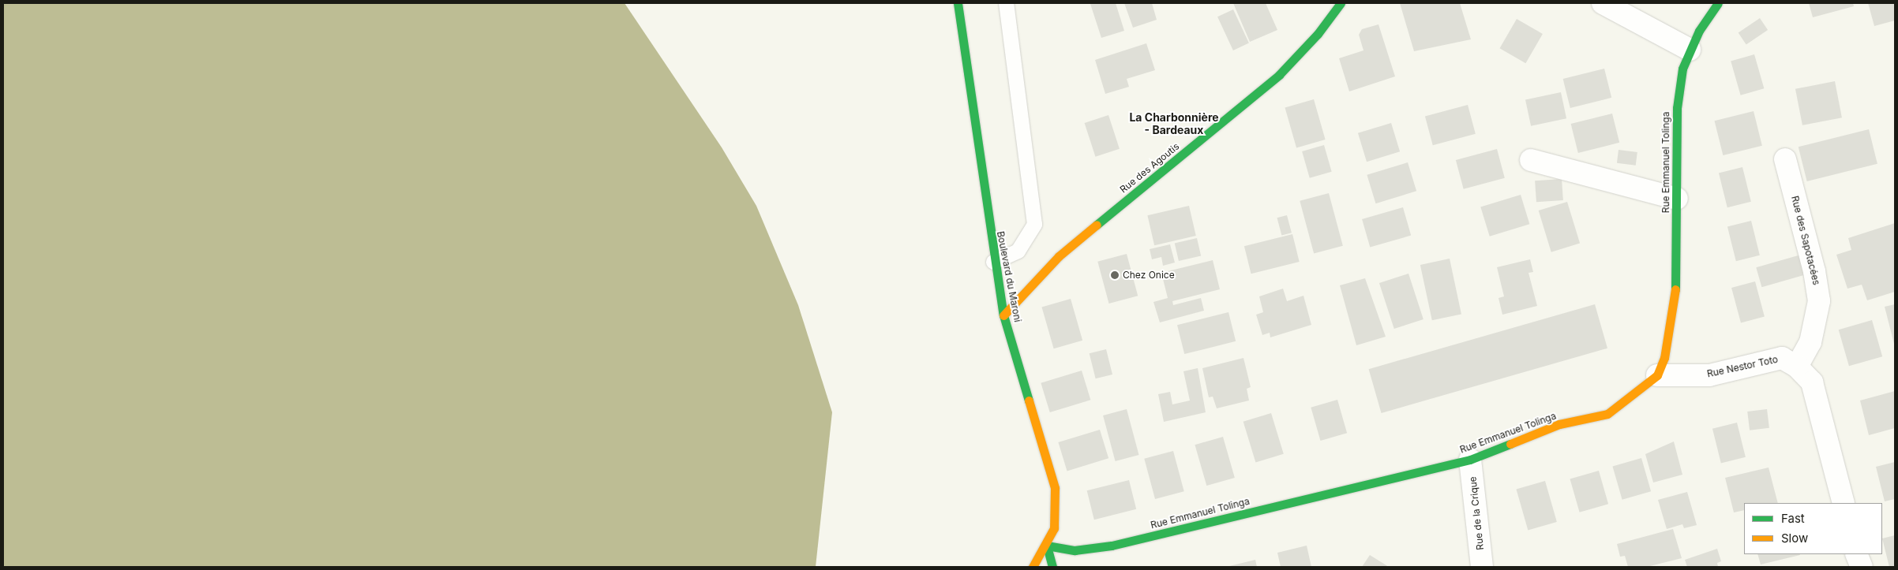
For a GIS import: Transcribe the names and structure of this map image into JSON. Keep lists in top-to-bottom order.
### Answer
{
  "streets": {
    "street": [
      "Rue Emmanuel Tolinga",
      "Rue des Agoutis",
      "Rue des Sapotacées",
      "Boulevard du Maroni",
      "Rue Nestor Toto",
      "Rue de la Crique"
    ]
  },
  "crossings": [
    ["Rue Emmanuel Tolinga", "Boulevard du Maroni"],
    ["Rue Emmanuel Tolinga", "Rue Nestor Toto"],
    ["Rue Emmanuel Tolinga", "Rue de la Crique"],
    ["Rue des Agoutis", "Boulevard du Maroni"],
    ["Rue des Sapotacées", "Rue Nestor Toto"]
  ],
  "districts": ["La Charbonnière - Bardeaux"],
  "places": ["Chez Onice"],
  "legend": ["Fast", "Slow"]
}
